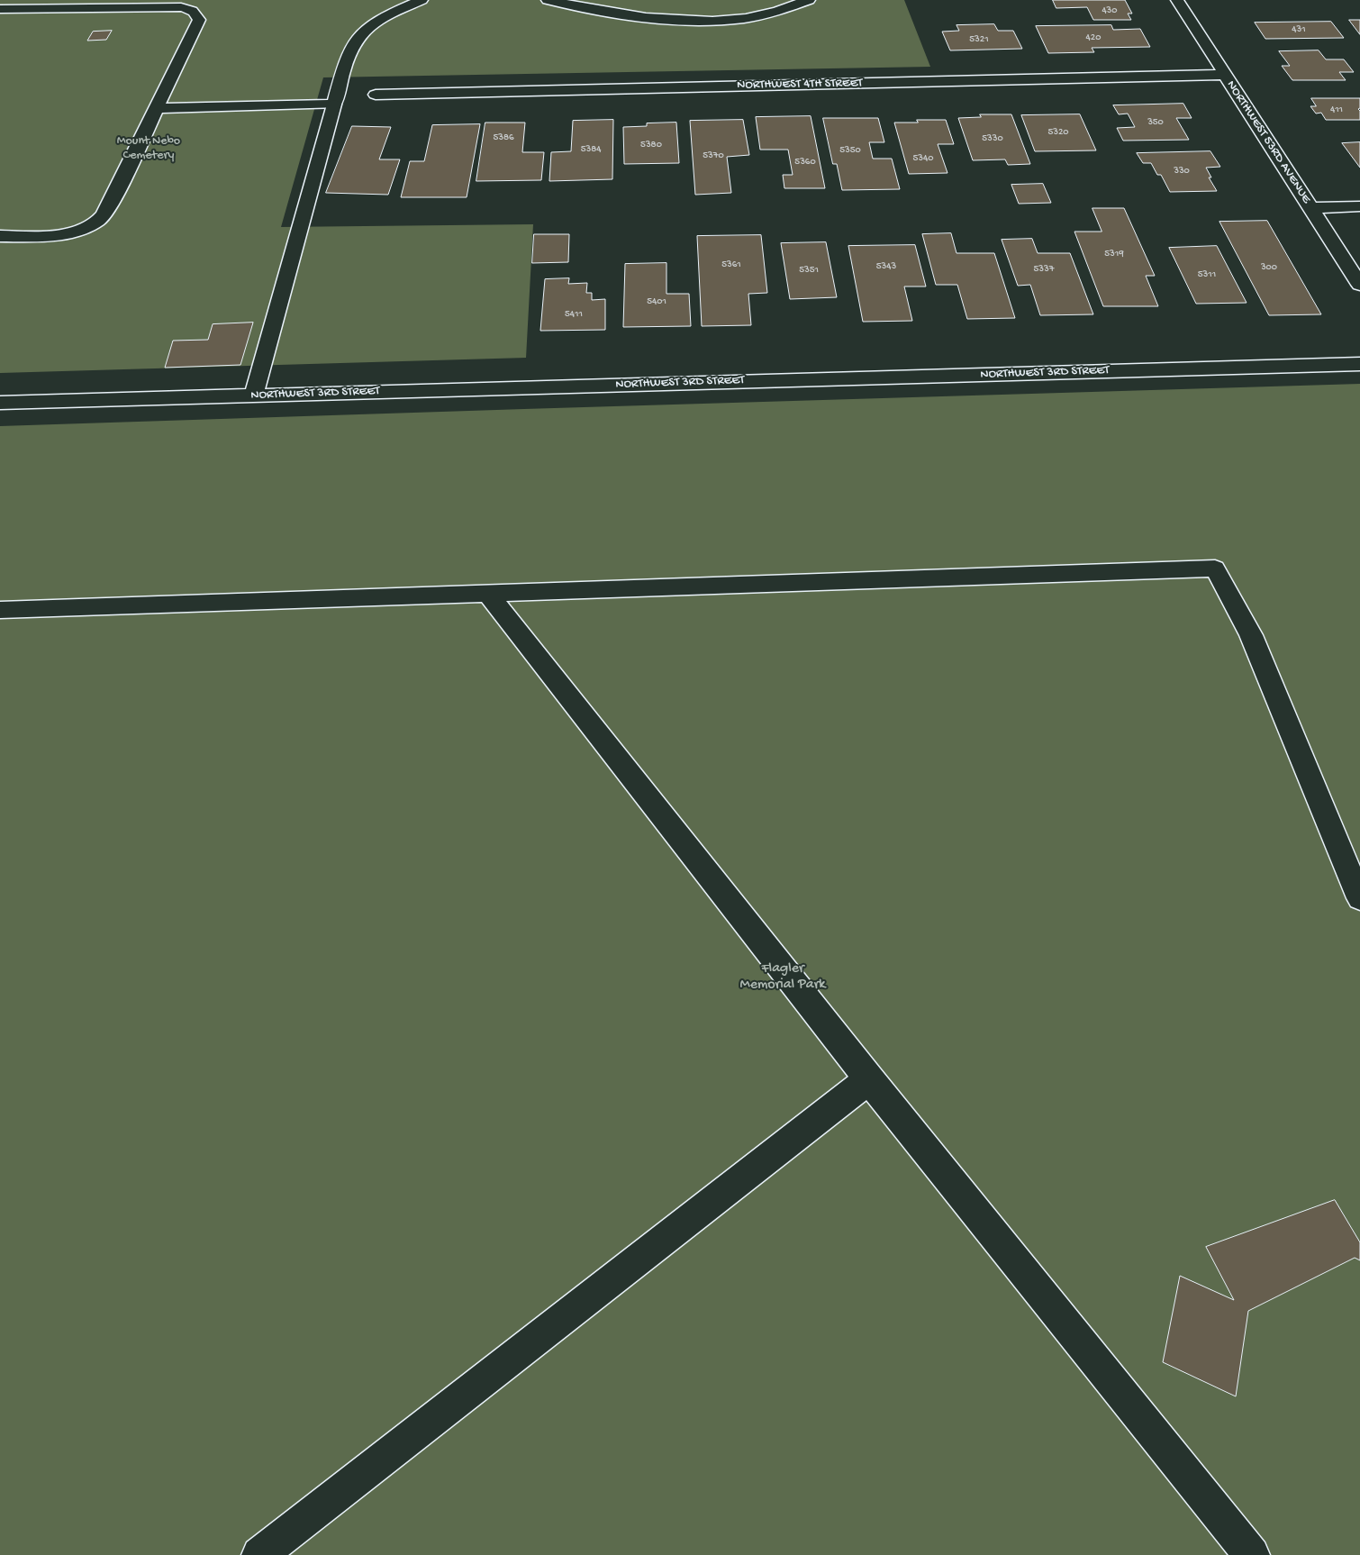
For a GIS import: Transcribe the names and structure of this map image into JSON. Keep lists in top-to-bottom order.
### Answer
{
  "streets": {
    "street": ["NORTHWEST 4TH STREET", "NORTHWEST 53RD AVENUE", "NORTHWEST 3RD STREET"]
  },
  "crossings": [
    ["NORTHWEST 4TH STREET", "NORTHWEST 53RD AVENUE"]
  ],
  "parks": ["Mount Nebo Cemetery", "Flagler Memorial Park"],
  "house_numbers": [
    "430",
    "431",
    "420",
    "5321",
    "411",
    "350",
    "5320",
    "5386",
    "5330",
    "5380",
    "5384",
    "5350",
    "5370",
    "5340",
    "5360",
    "330",
    "5319",
    "5361",
    "5343",
    "300",
    "5337",
    "5351",
    "5311",
    "5401",
    "5411"
  ]
}
